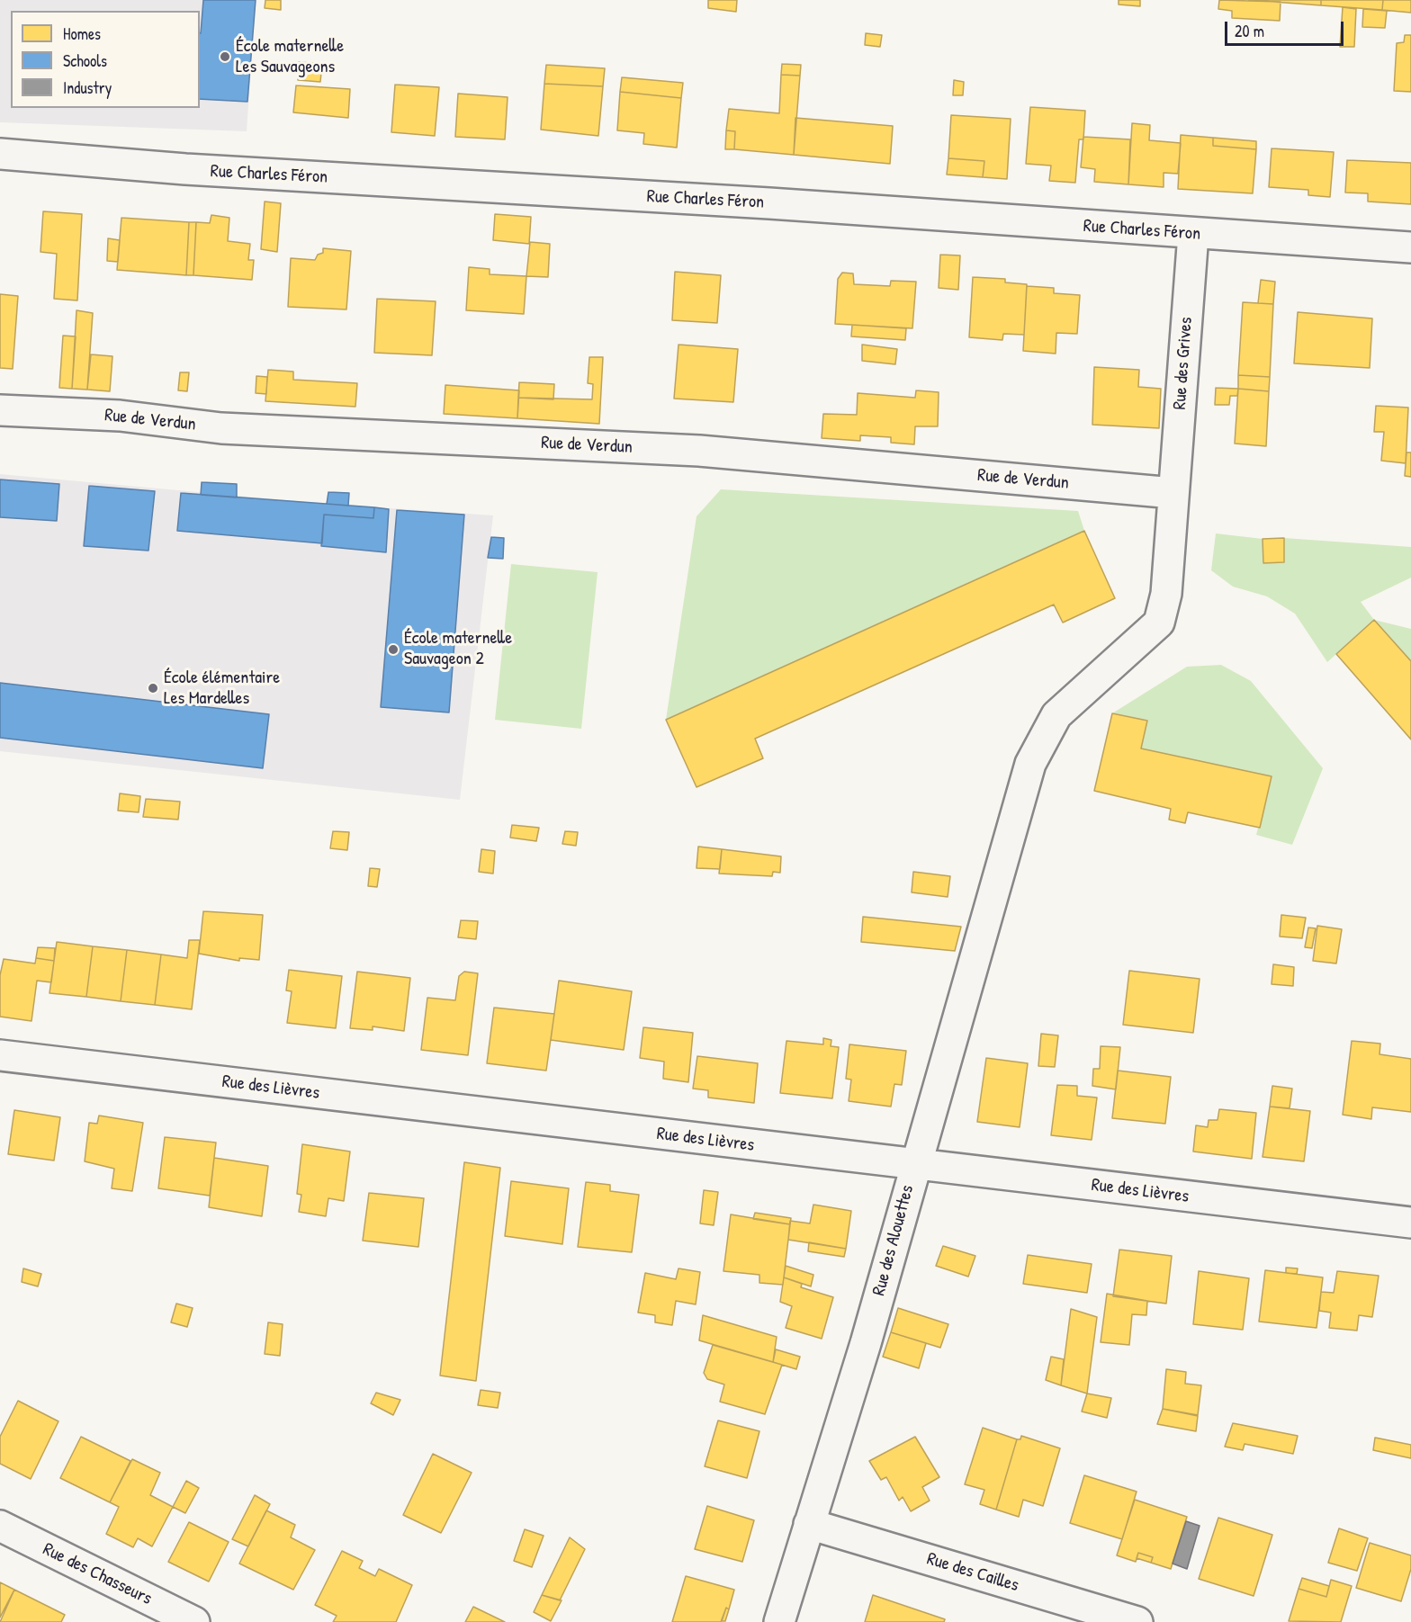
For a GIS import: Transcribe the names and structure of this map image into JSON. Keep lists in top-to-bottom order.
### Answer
{
  "streets": {
    "street": [
      "Rue Charles Féron",
      "Rue des Grives",
      "Rue de Verdun",
      "Rue des Lièvres",
      "Rue des Alouettes",
      "Rue des Cailles",
      "Rue des Chasseurs"
    ]
  },
  "crossings": [
    ["Rue Charles Féron", "Rue des Grives"],
    ["Rue des Grives", "Rue de Verdun"],
    ["Rue des Grives", "Rue des Alouettes"],
    ["Rue des Lièvres", "Rue des Alouettes"],
    ["Rue des Alouettes", "Rue des Cailles"]
  ],
  "places": ["École maternelle Les Sauvageons", "École maternelle Sauvageon 2", "École élémentaire Les Mardelles"],
  "legend": ["Homes", "Schools", "Industry"],
  "scale_bar": "20 m"
}
